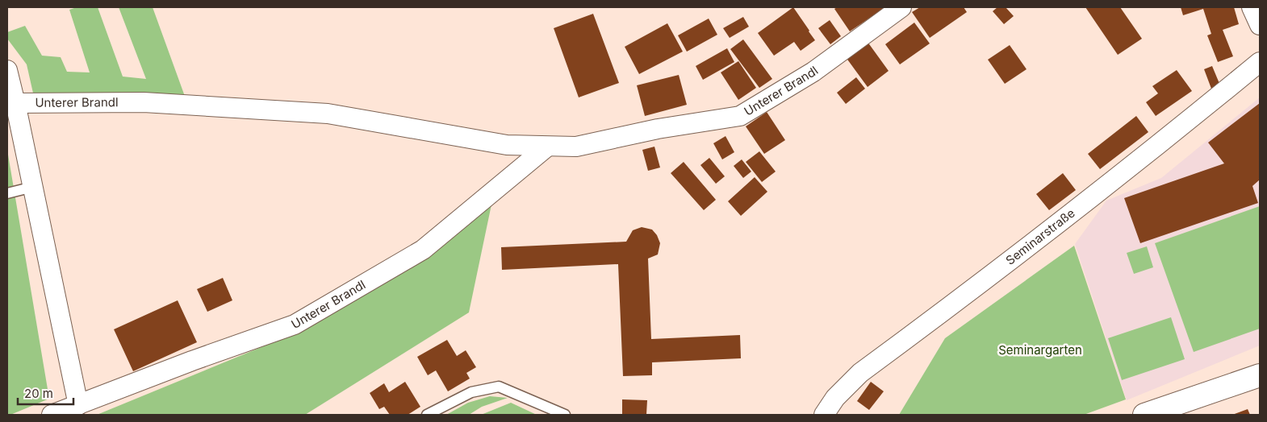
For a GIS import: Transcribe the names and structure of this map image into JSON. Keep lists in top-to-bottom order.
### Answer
{
  "streets": {
    "street": ["Unterer Brandl", "Seminarstraße"]
  },
  "parks": ["Seminargarten"],
  "scale_bar": "20 m"
}
